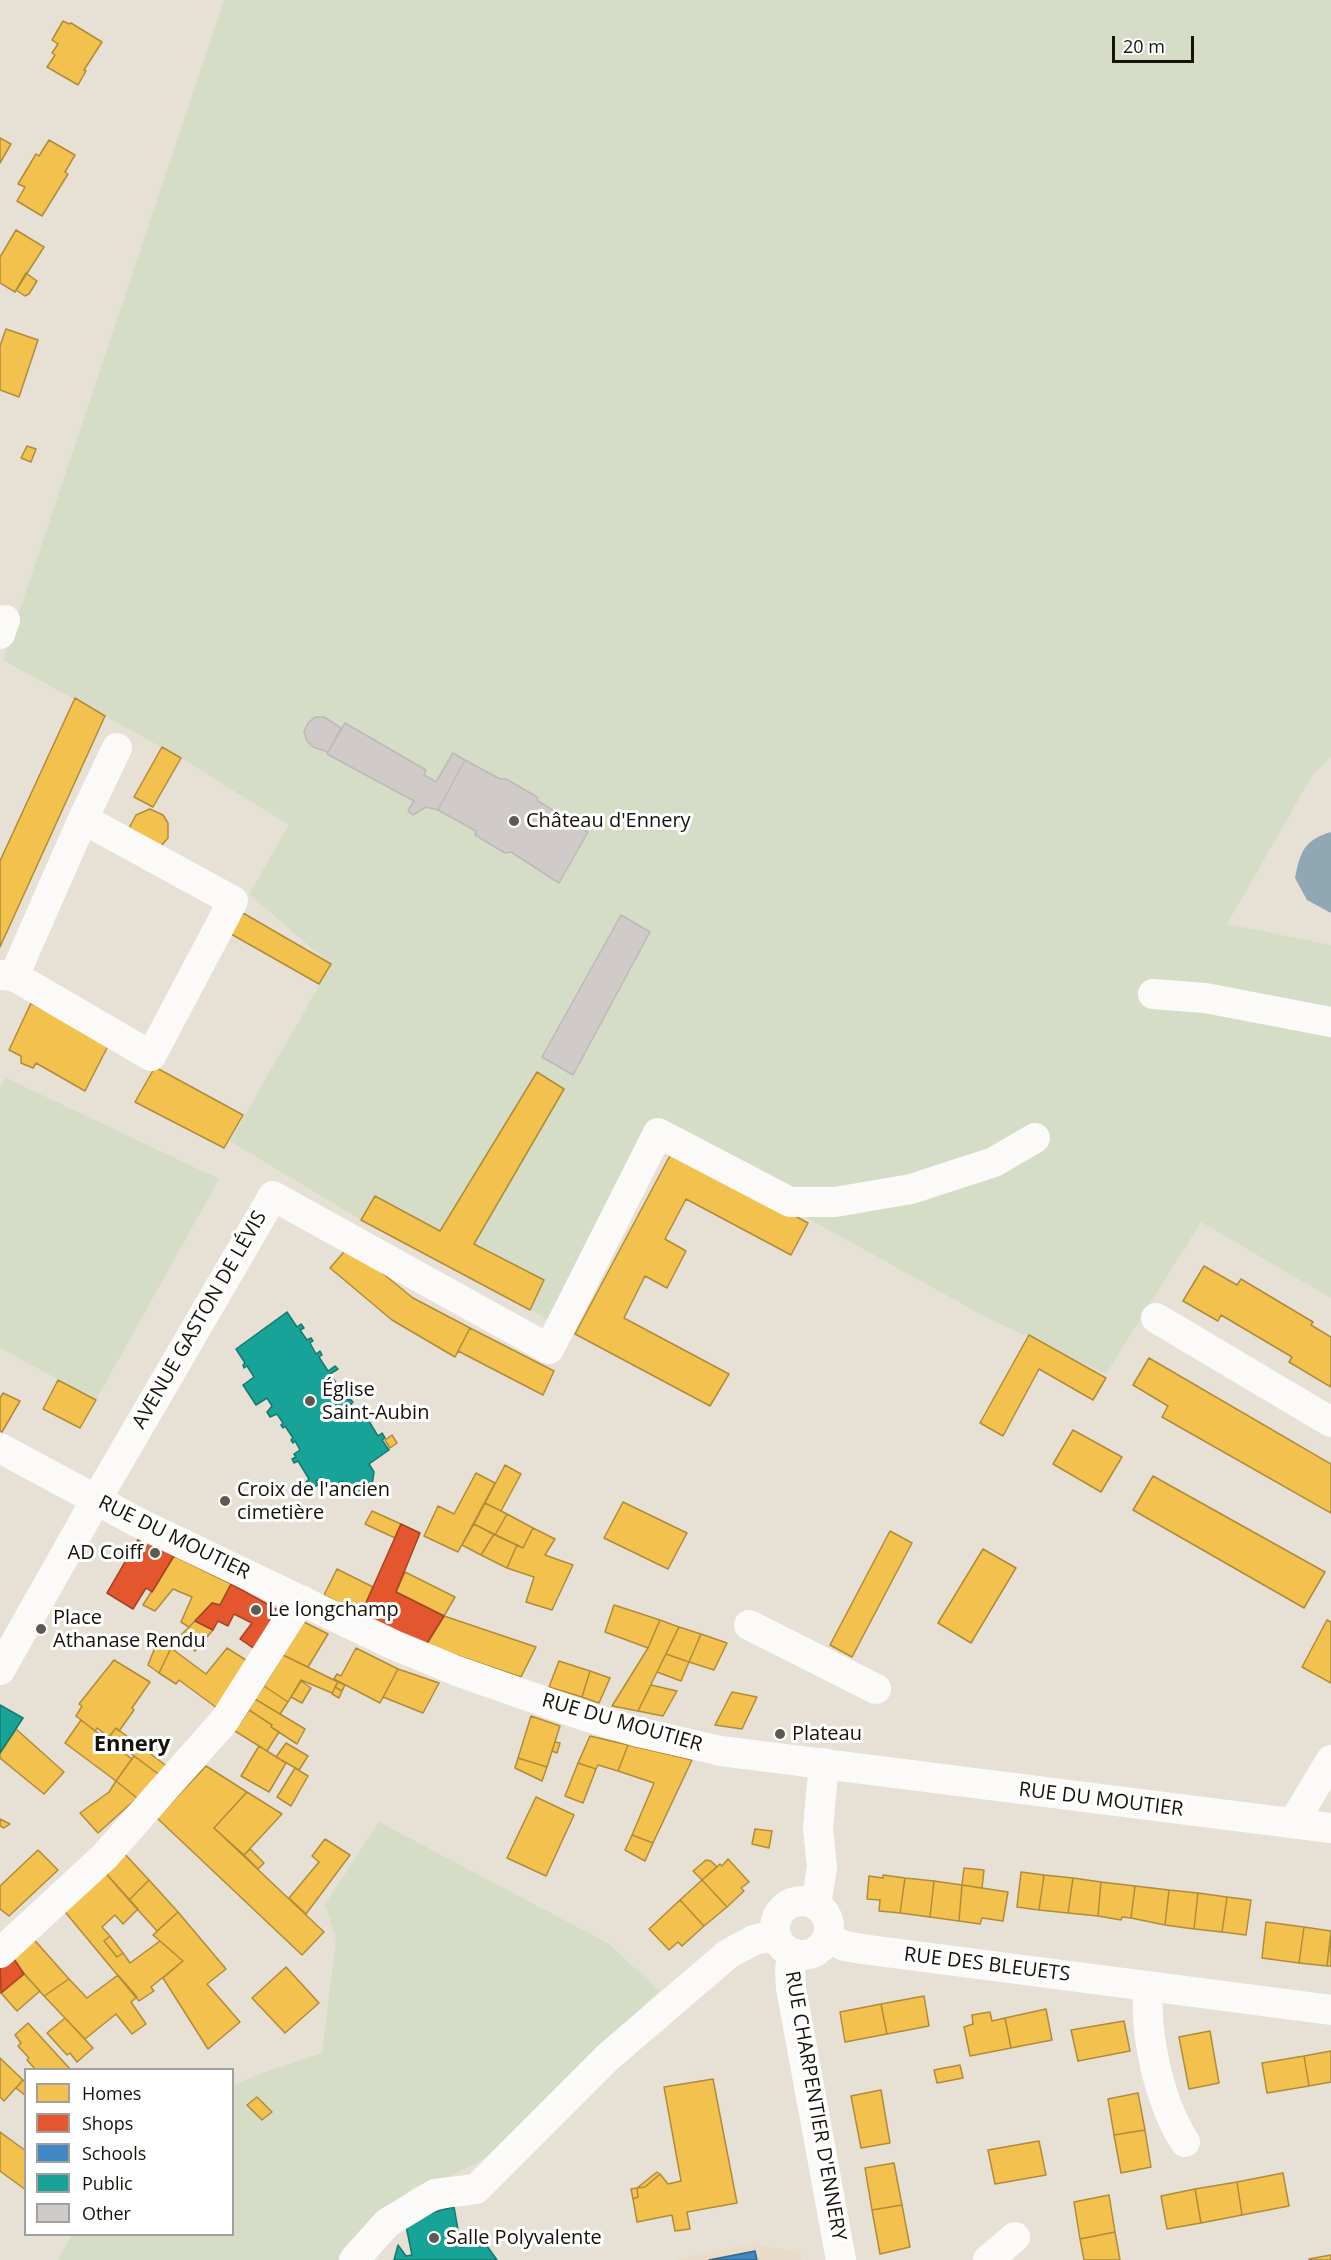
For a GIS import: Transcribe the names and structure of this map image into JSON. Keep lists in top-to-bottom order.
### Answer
{
  "streets": {
    "street": [
      "AVENUE GASTON DE LÉVIS",
      "RUE DU MOUTIER",
      "RUE DES BLEUETS",
      "RUE CHARPENTIER D'ENNERY"
    ]
  },
  "crossings": [
    ["AVENUE GASTON DE LÉVIS", "RUE DU MOUTIER"],
    ["RUE DES BLEUETS", "RUE CHARPENTIER D'ENNERY"]
  ],
  "districts": ["Ennery"],
  "places": [
    "Château d'Ennery",
    "Église Saint-Aubin",
    "Croix de l'ancien cimetière",
    "AD Coiff",
    "Le longchamp",
    "Place Athanase Rendu",
    "Plateau",
    "Salle Polyvalente"
  ],
  "legend": [
    "Homes",
    "Shops",
    "Schools",
    "Public",
    "Other"
  ],
  "scale_bar": "20 m"
}
